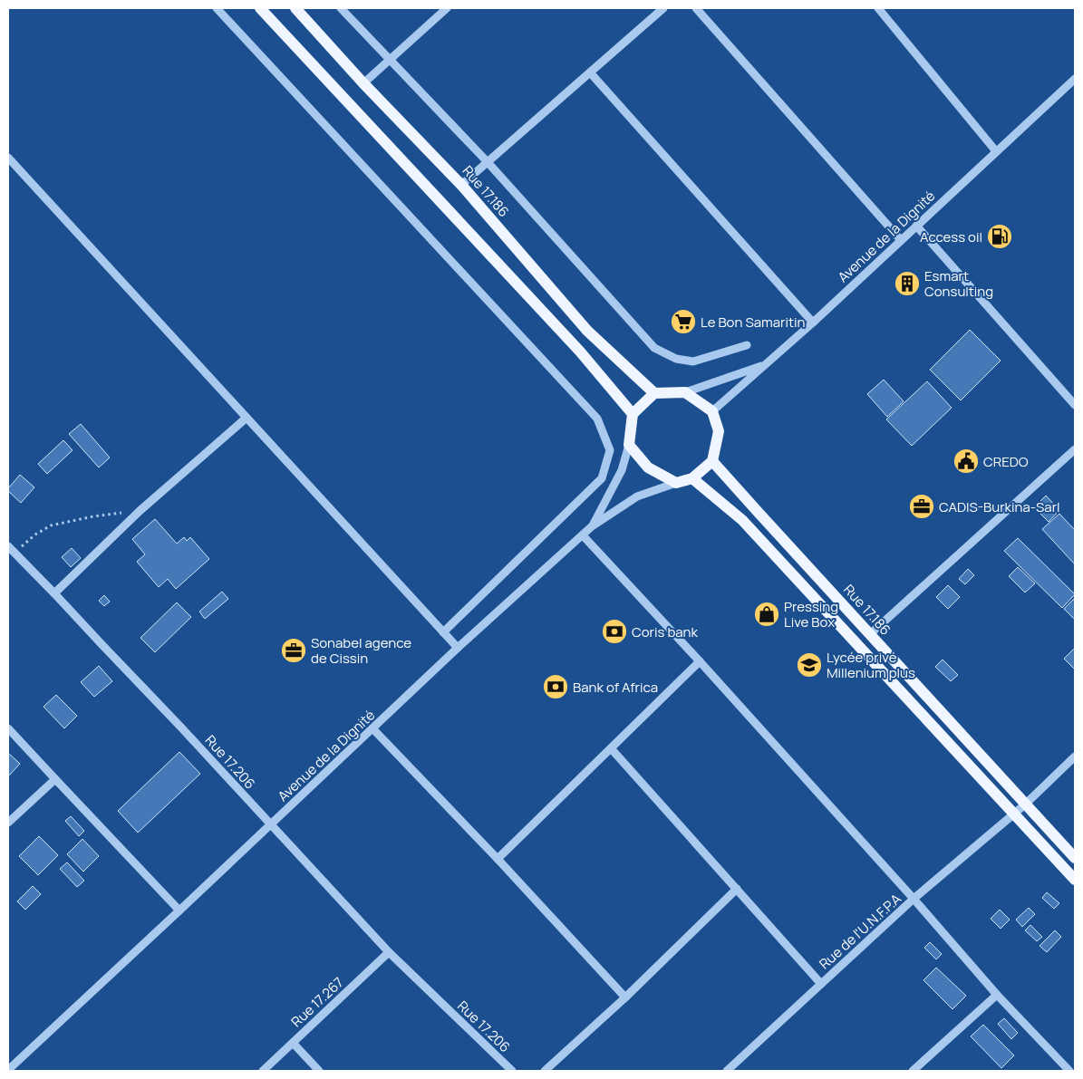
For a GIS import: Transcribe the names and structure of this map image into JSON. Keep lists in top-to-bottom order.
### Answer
{
  "streets": {
    "main road": ["Rue 17.186"],
    "street": [
      "Avenue de la Dignité",
      "Rue 17.206",
      "Rue de l'U.N.F.P.A",
      "Rue 17.267"
    ]
  },
  "crossings": [
    ["Rue 17.186", "Avenue de la Dignité"],
    ["Rue 17.186", "Rue de l'U.N.F.P.A"],
    ["Avenue de la Dignité", "Rue 17.206"],
    ["Rue 17.206", "Rue 17.267"]
  ],
  "places": {
    "fuel station": ["Access oil"],
    "building": ["Esmart Consulting"],
    "supermarket": ["Le Bon Samaritin"],
    "public building": ["CREDO"],
    "office": ["CADIS-Burkina-Sarl", "Sonabel agence de Cissin"],
    "shop": ["Pressing Live Box"],
    "bank": ["Coris bank", "Bank of Africa"],
    "school or university": ["Lycée privé Millenium plus"]
  }
}
